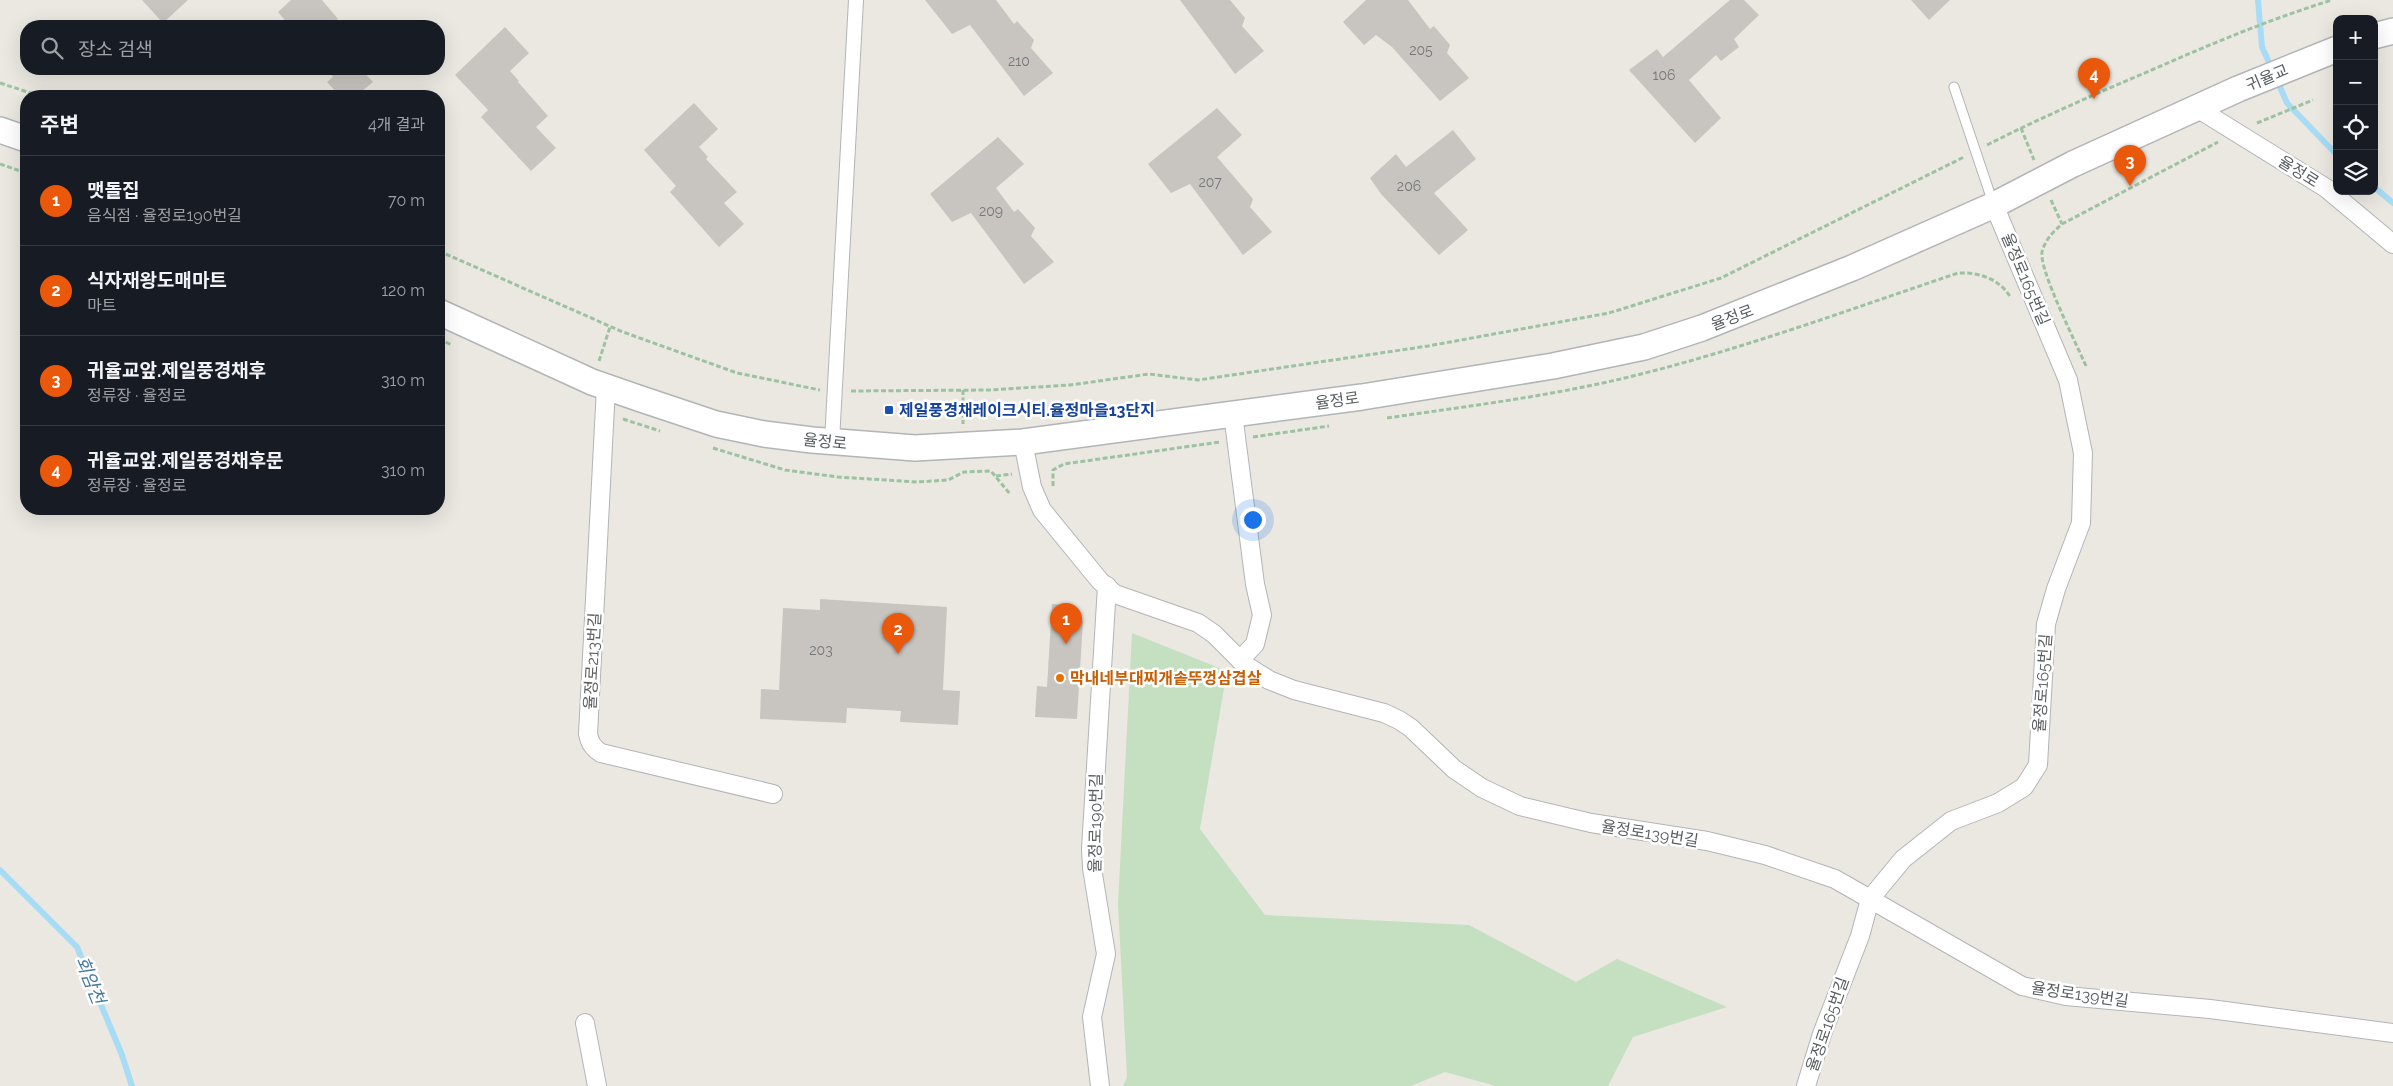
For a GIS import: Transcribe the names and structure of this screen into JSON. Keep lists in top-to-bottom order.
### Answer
{
  "streets": {
    "main road": ["귀율교", "율정로"],
    "street": [
      "율정로165번길",
      "율정로213번길",
      "율정로190번길",
      "율정로139번길"
    ]
  },
  "crossings": [
    ["귀율교", "율정로"],
    ["율정로", "율정로165번길"],
    ["율정로", "율정로213번길"],
    ["율정로", "율정로139번길"],
    ["율정로165번길", "율정로139번길"],
    ["율정로190번길", "율정로139번길"]
  ],
  "water": ["회암천"],
  "places": {
    "transit": ["제일풍경채레이크시티.율정마을13단지"],
    "other": ["막내네부대찌개솥뚜껑삼겹살"]
  },
  "house_numbers": [
    "205",
    "210",
    "106",
    "207",
    "206",
    "209",
    "203"
  ],
  "page": {
    "map_buttons": ["+", "−"],
    "search": "장소 검색",
    "pins": [
      "4",
      "3",
      "1",
      "2"
    ],
    "heading": ["주변", "4개 결과"],
    "list": [
      {
        "mark": "1",
        "name": "맷돌집",
        "note": "음식점 · 율정로190번길",
        "value": "70 m"
      },
      {
        "mark": "2",
        "name": "식자재왕도매마트",
        "note": "마트",
        "value": "120 m"
      },
      {
        "mark": "3",
        "name": "귀율교앞.제일풍경채후",
        "note": "정류장 · 율정로",
        "value": "310 m"
      },
      {
        "mark": "4",
        "name": "귀율교앞.제일풍경채후문",
        "note": "정류장 · 율정로",
        "value": "310 m"
      }
    ]
  }
}
